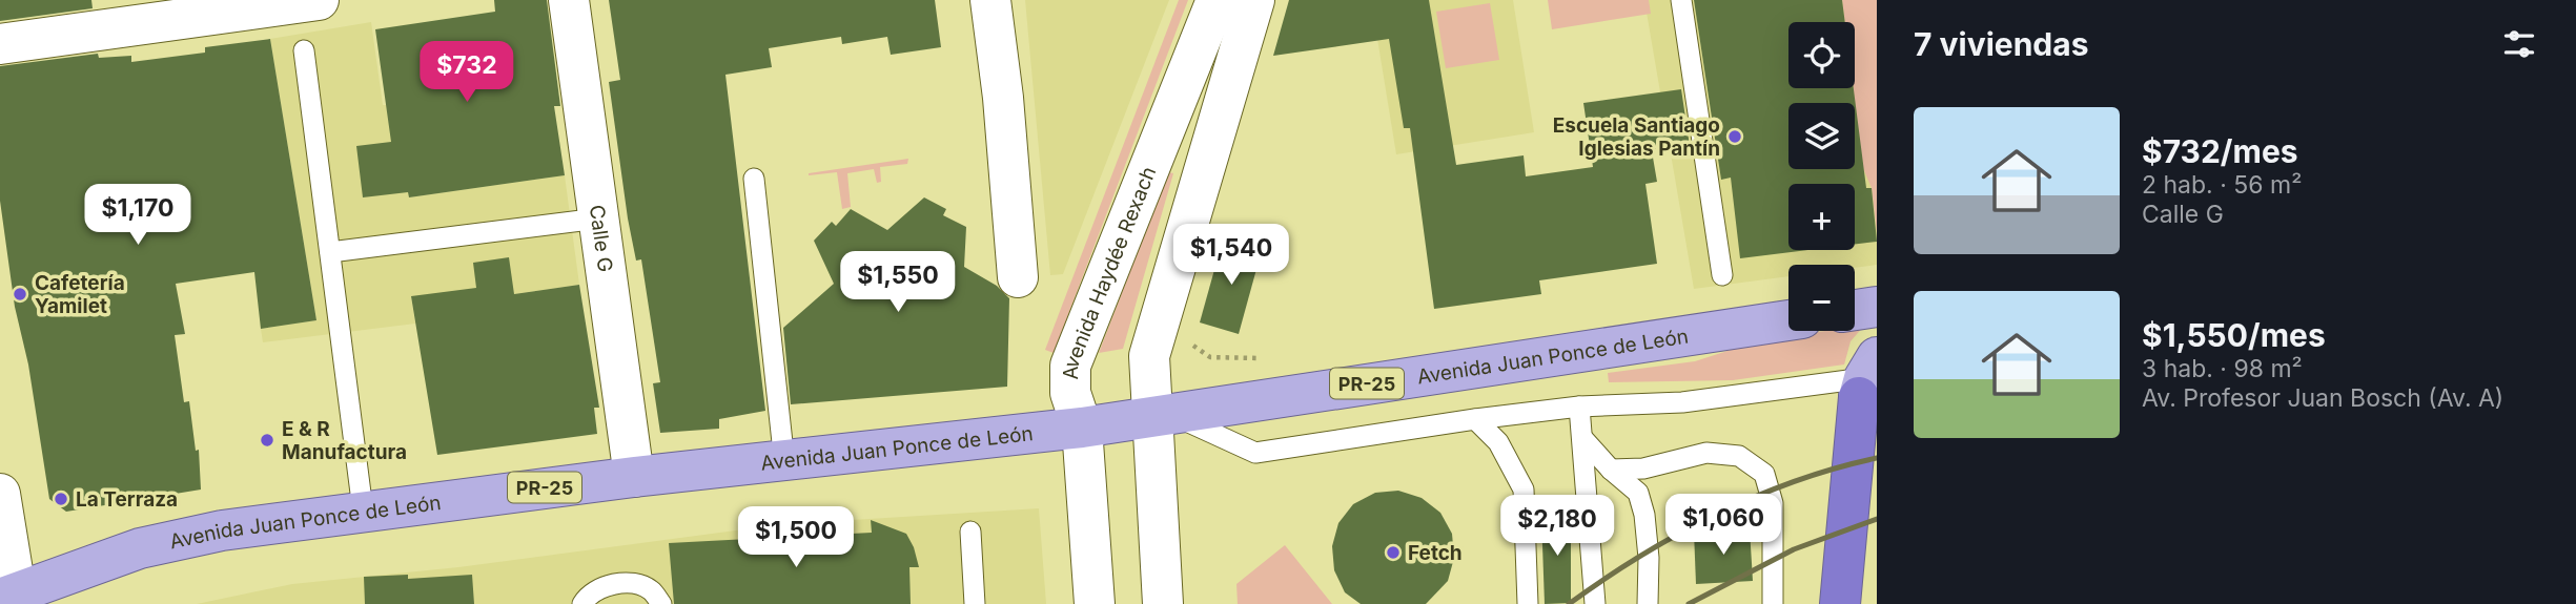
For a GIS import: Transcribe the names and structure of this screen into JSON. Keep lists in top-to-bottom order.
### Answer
{
  "streets": {
    "main road": ["Avenida Juan Ponce de León", "PR-25"],
    "street": ["Calle G", "Avenida Haydée Rexach"]
  },
  "crossings": [
    ["Calle G", "Avenida Juan Ponce de León"],
    ["Avenida Haydée Rexach", "Avenida Juan Ponce de León"]
  ],
  "places": [
    "Escuela Santiago Iglesias Pantín",
    "Cafetería Yamilet",
    "E & R Manufactura",
    "La Terraza",
    "Fetch"
  ],
  "page": {
    "heading": "7 viviendas",
    "map_buttons": ["+", "−"],
    "price": [
      "$732",
      "$1,170",
      "$1,540",
      "$1,550",
      "$1,060",
      "$2,180",
      "$1,500"
    ],
    "list": [
      {
        "name": "$732/mes",
        "note": "2 hab. · 56 m² · Calle G"
      },
      {
        "name": "$1,550/mes",
        "note": "3 hab. · 98 m² · Av. Profesor Juan Bosch (Av. A)"
      }
    ]
  }
}
